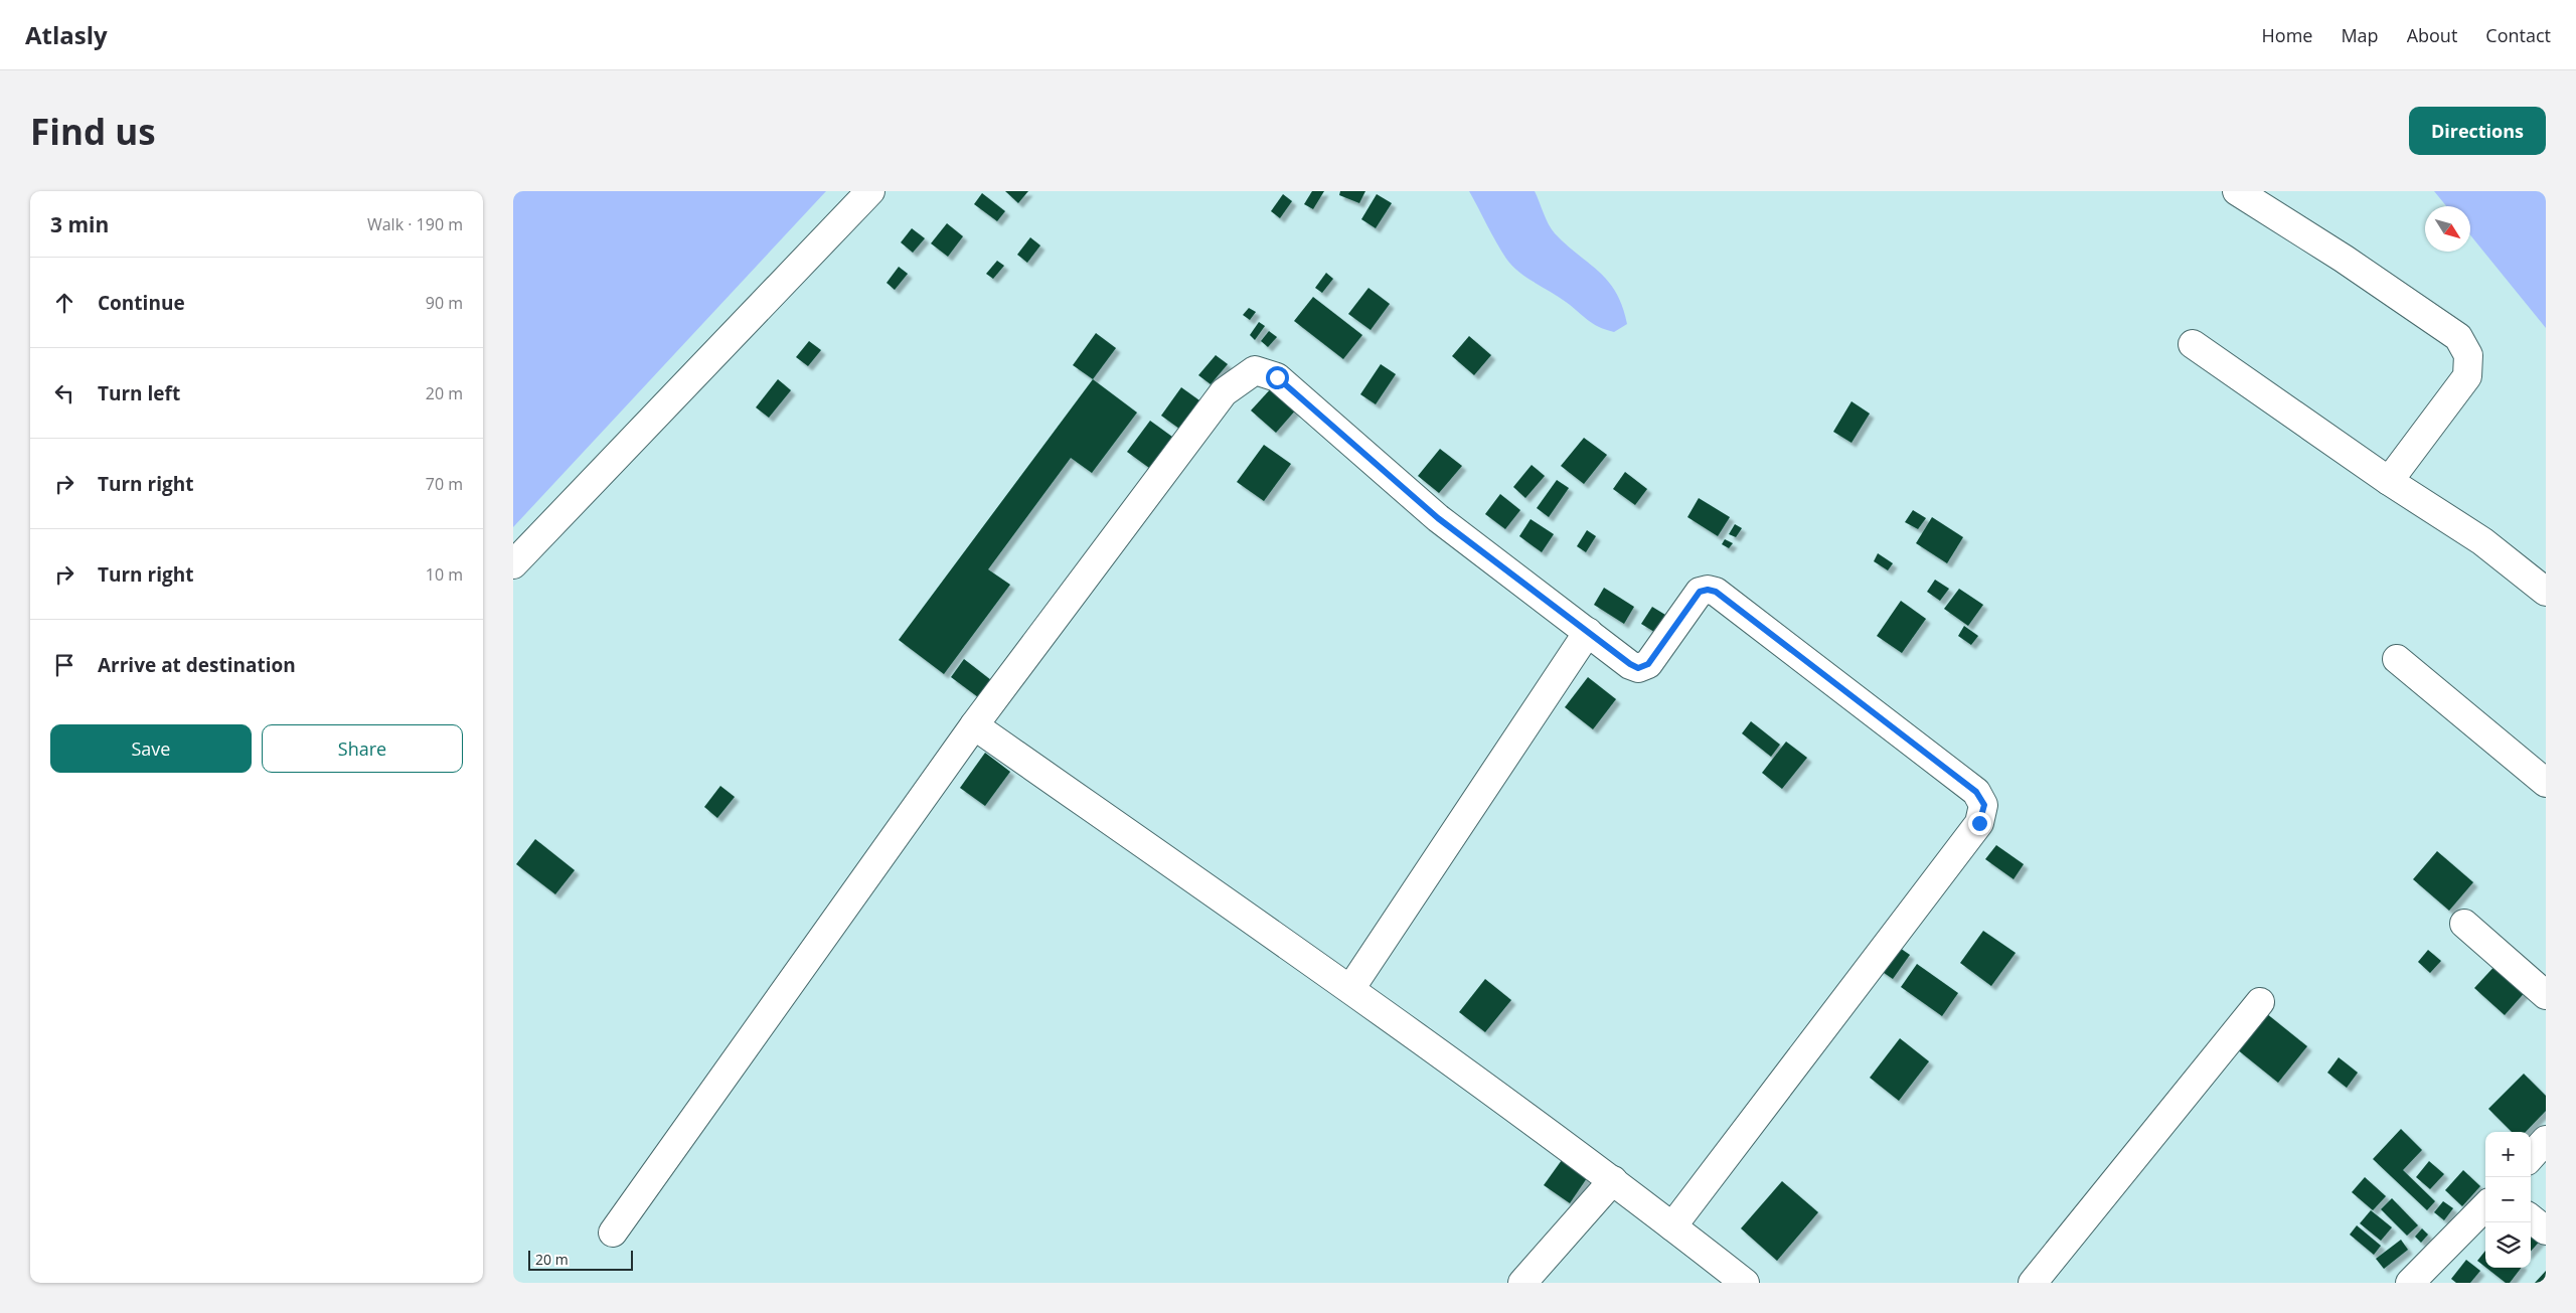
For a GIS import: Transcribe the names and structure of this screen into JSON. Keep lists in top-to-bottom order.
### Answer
{
  "scale_bar": "20 m",
  "north": "bottom right",
  "page": {
    "header": "Atlasly",
    "nav": [
      "Home",
      "Map",
      "About",
      "Contact"
    ],
    "buttons": [
      "Directions",
      ["Save", "Share"]
    ],
    "title": "Find us",
    "heading": ["3 min", "Walk · 190 m"],
    "list": [
      ["Continue", "90 m"],
      ["Turn left", "20 m"],
      ["Turn right", "70 m"],
      ["Turn right", "10 m"],
      "Arrive at destination"
    ],
    "map_buttons": ["+", "−"],
    "scale": "20 m"
  }
}
